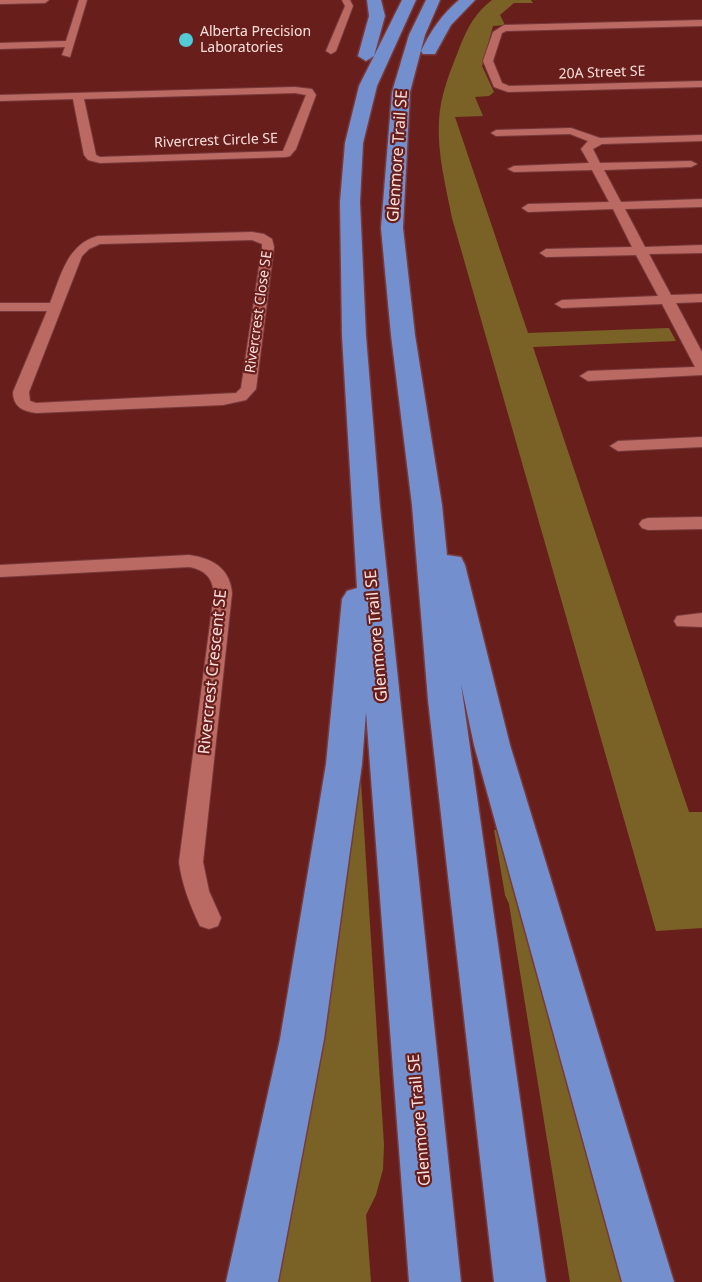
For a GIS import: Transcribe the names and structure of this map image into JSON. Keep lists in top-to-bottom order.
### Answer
{
  "streets": {
    "highway": ["Glenmore Trail SE"],
    "street": [
      "20A Street SE",
      "Rivercrest Circle SE",
      "Rivercrest Close SE",
      "Rivercrest Crescent SE"
    ]
  },
  "places": ["Alberta Precision Laboratories"]
}
